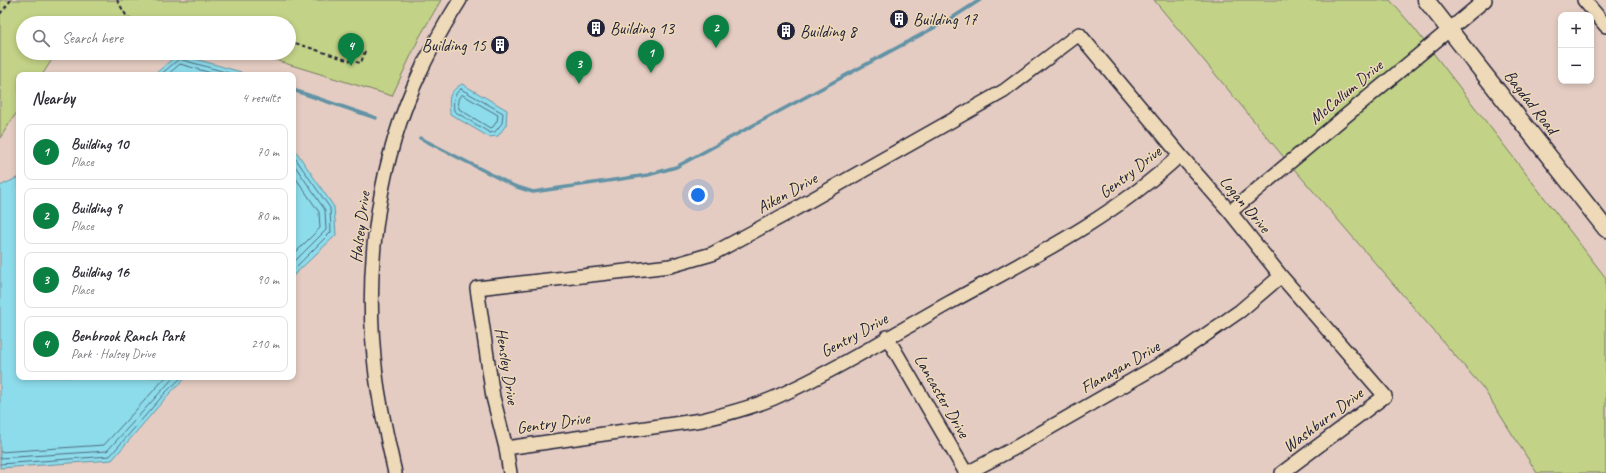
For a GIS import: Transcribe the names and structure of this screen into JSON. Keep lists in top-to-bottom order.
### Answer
{
  "streets": {
    "street": [
      "McCallum Drive",
      "Bagdad Road",
      "Gentry Drive",
      "Aiken Drive",
      "Logan Drive",
      "Halsey Drive",
      "Hensley Drive",
      "Flanagan Drive",
      "Lancaster Drive",
      "Washburn Drive"
    ]
  },
  "crossings": [
    ["McCallum Drive", "Bagdad Road"],
    ["McCallum Drive", "Logan Drive"],
    ["Gentry Drive", "Logan Drive"],
    ["Gentry Drive", "Hensley Drive"],
    ["Gentry Drive", "Lancaster Drive"],
    ["Aiken Drive", "Logan Drive"],
    ["Aiken Drive", "Hensley Drive"],
    ["Logan Drive", "Flanagan Drive"],
    ["Logan Drive", "Washburn Drive"],
    ["Flanagan Drive", "Lancaster Drive"]
  ],
  "places": {
    "building": [
      "Building 17",
      "Building 13",
      "Building 8",
      "Building 15"
    ]
  },
  "page": {
    "map_buttons": ["+", "−"],
    "pins": [
      "2",
      "4",
      "1",
      "3"
    ],
    "search": "Search here",
    "heading": ["Nearby", "4 results"],
    "list": [
      {
        "mark": "1",
        "name": "Building 10",
        "note": "Place",
        "value": "70 m"
      },
      {
        "mark": "2",
        "name": "Building 9",
        "note": "Place",
        "value": "80 m"
      },
      {
        "mark": "3",
        "name": "Building 16",
        "note": "Place",
        "value": "90 m"
      },
      {
        "mark": "4",
        "name": "Benbrook Ranch Park",
        "note": "Park · Halsey Drive",
        "value": "210 m"
      }
    ]
  }
}
